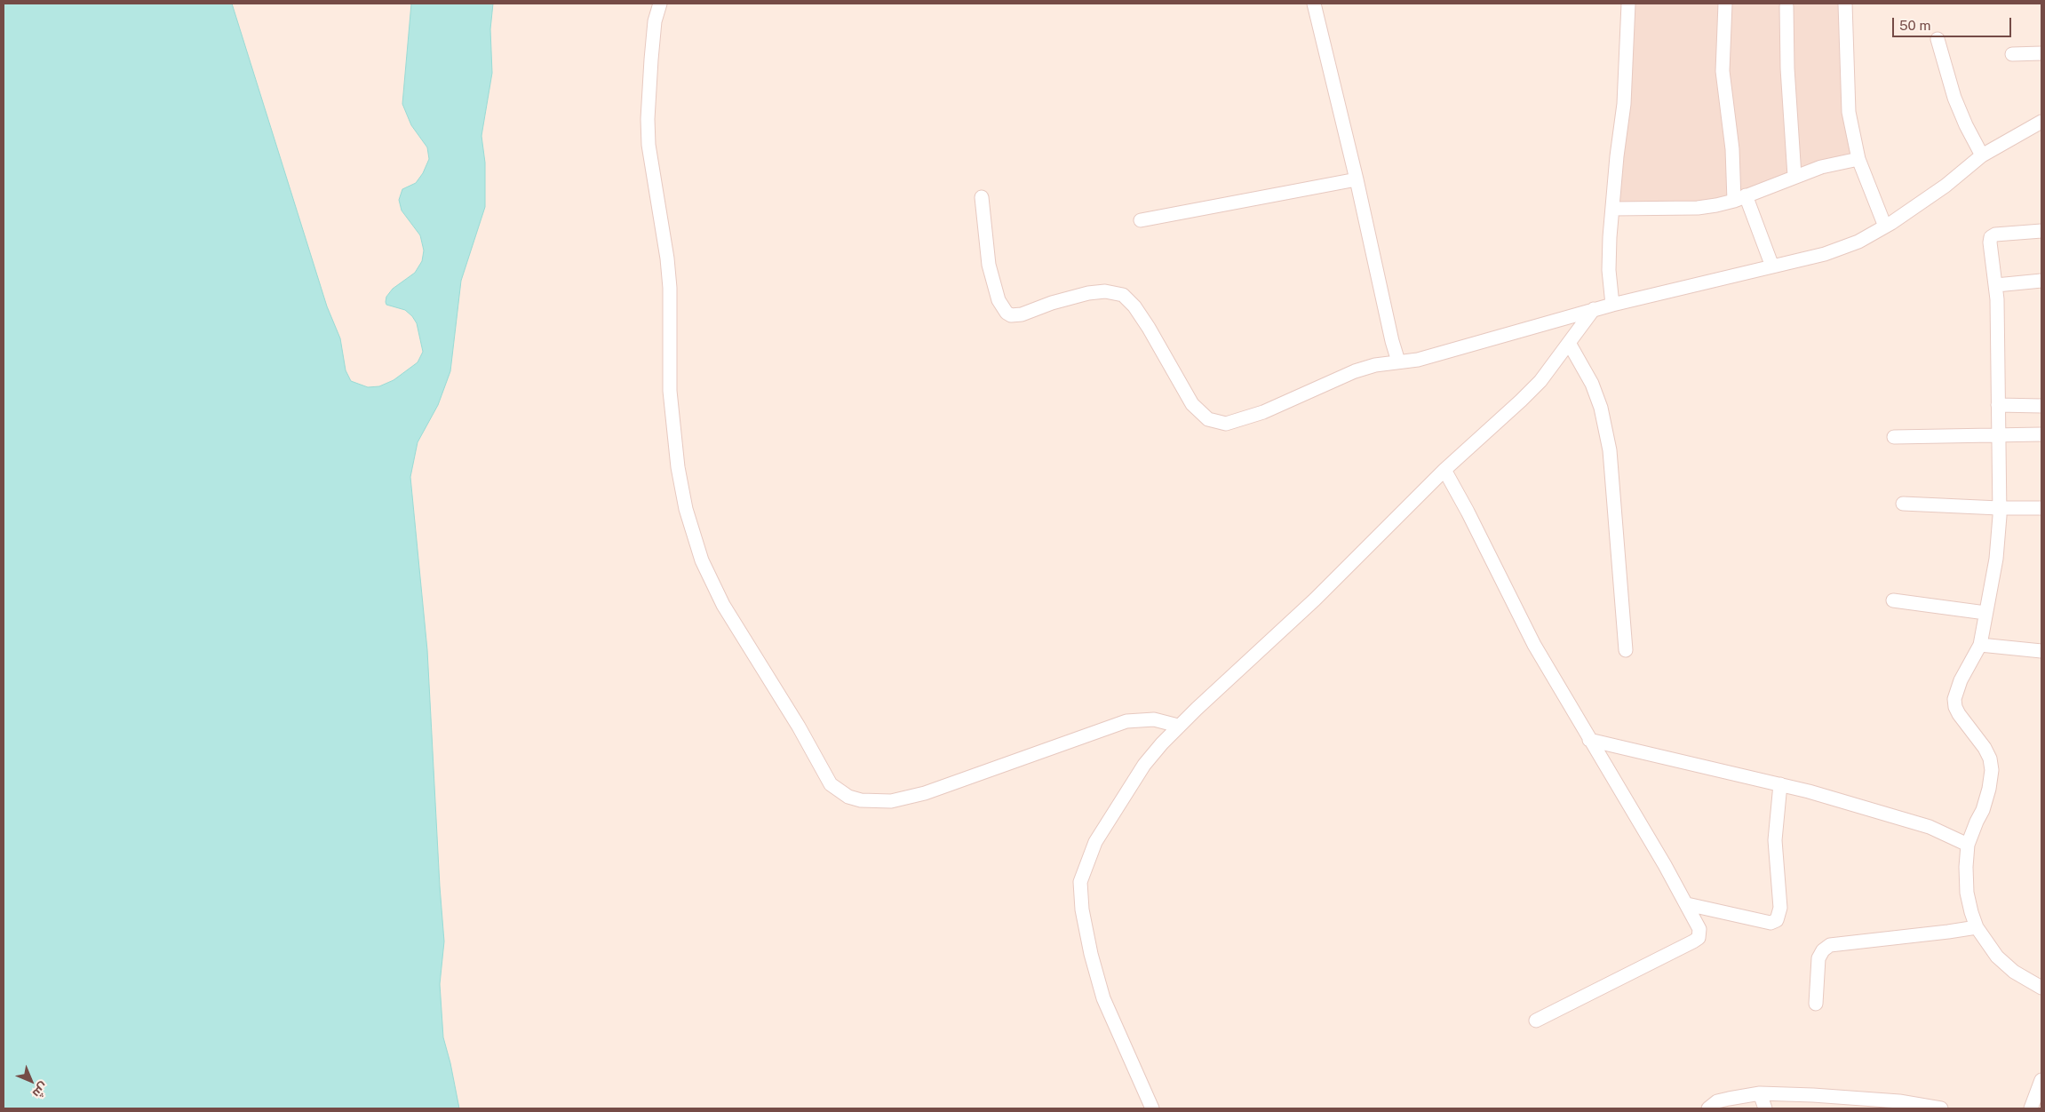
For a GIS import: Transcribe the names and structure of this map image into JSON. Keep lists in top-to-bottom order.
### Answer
{
  "scale_bar": "50 m",
  "north": "bottom right"
}
